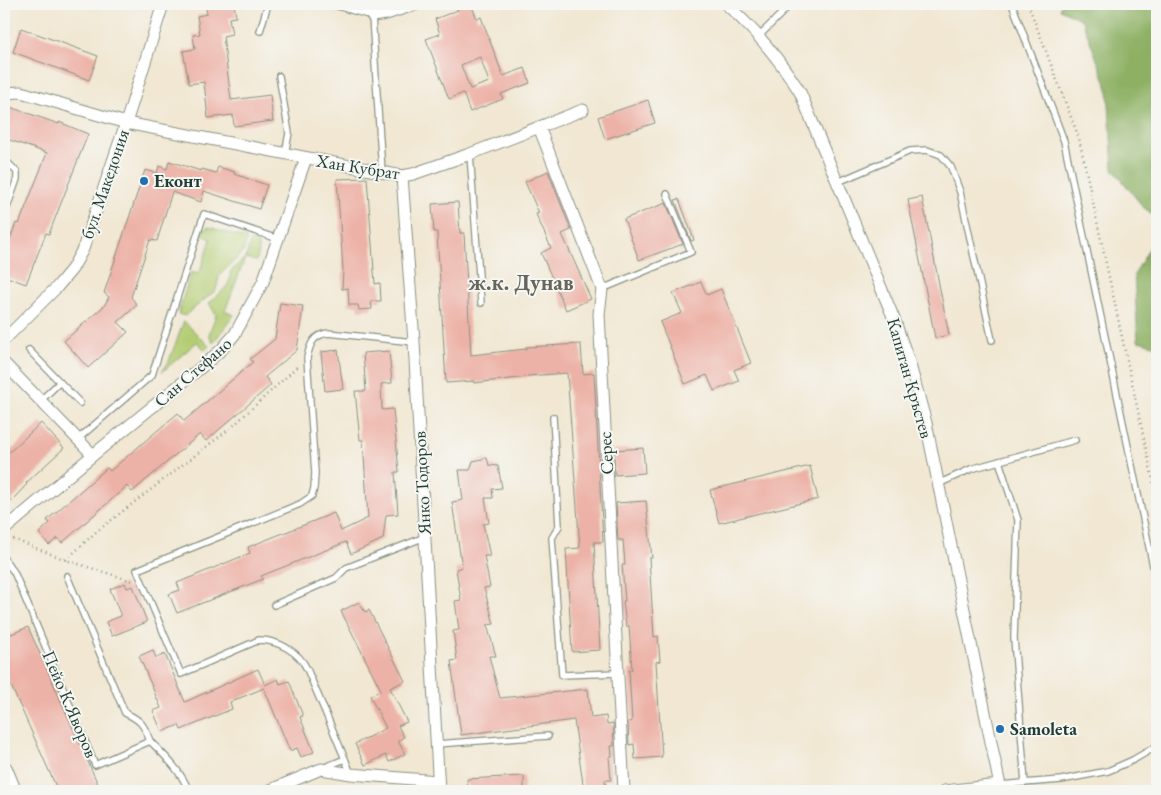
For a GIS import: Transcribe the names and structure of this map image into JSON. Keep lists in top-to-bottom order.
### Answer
{
  "streets": {
    "street": [
      "Хан Кубрат",
      "бул. Македония",
      "Сан Стефано",
      "Капитан Кръстев",
      "Серес",
      "Янко Тодоров"
    ],
    "lane": ["Пейо К.Яворов"]
  },
  "crossings": [
    ["Хан Кубрат", "бул. Македония"],
    ["Хан Кубрат", "Сан Стефано"],
    ["Хан Кубрат", "Серес"],
    ["Хан Кубрат", "Янко Тодоров"]
  ],
  "districts": ["ж.к. Дунав"],
  "places": ["Еконт", "Samoleta"]
}
